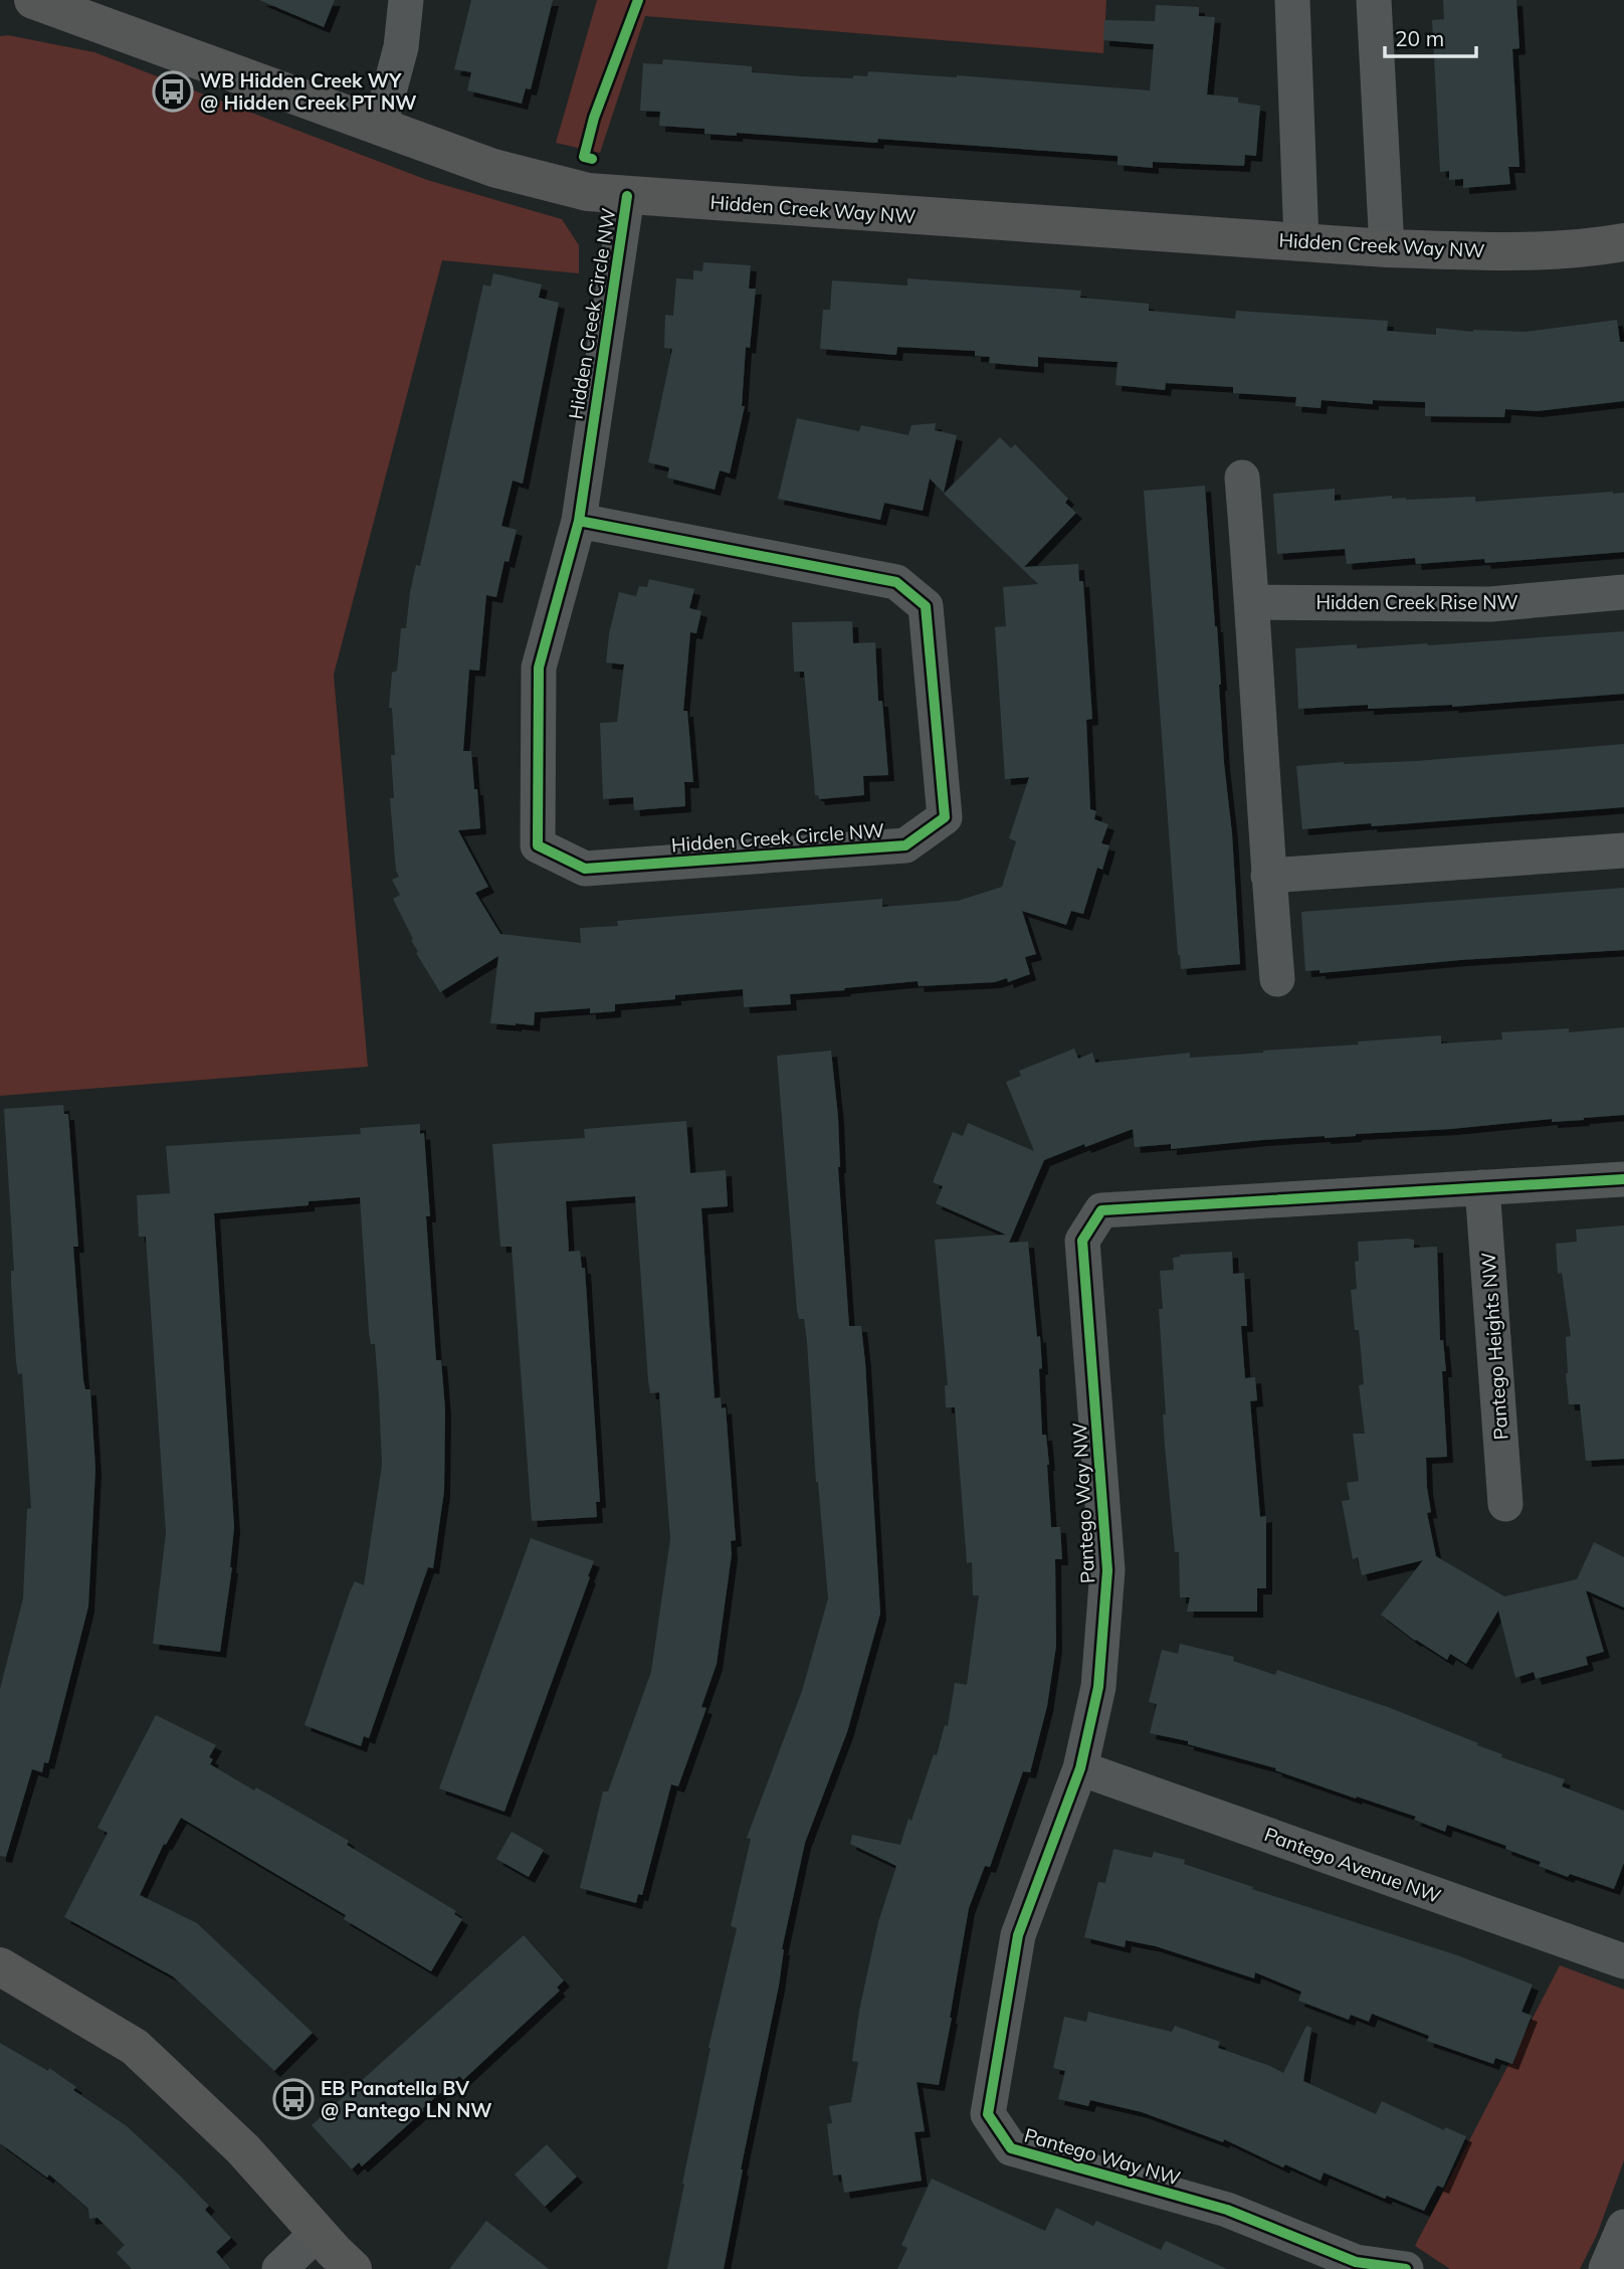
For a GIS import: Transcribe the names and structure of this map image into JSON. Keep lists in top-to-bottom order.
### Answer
{
  "streets": {
    "street": [
      "Hidden Creek Way NW",
      "Hidden Creek Circle NW",
      "Hidden Creek Rise NW",
      "Pantego Heights NW",
      "Pantego Way NW",
      "Pantego Avenue NW"
    ]
  },
  "crossings": [
    ["Hidden Creek Way NW", "Hidden Creek Circle NW"],
    ["Pantego Heights NW", "Pantego Way NW"],
    ["Pantego Way NW", "Pantego Avenue NW"]
  ],
  "places": {
    "bus stop": ["WB Hidden Creek WY @ Hidden Creek PT NW", "EB Panatella BV @ Pantego LN NW"]
  },
  "scale_bar": "20 m"
}
